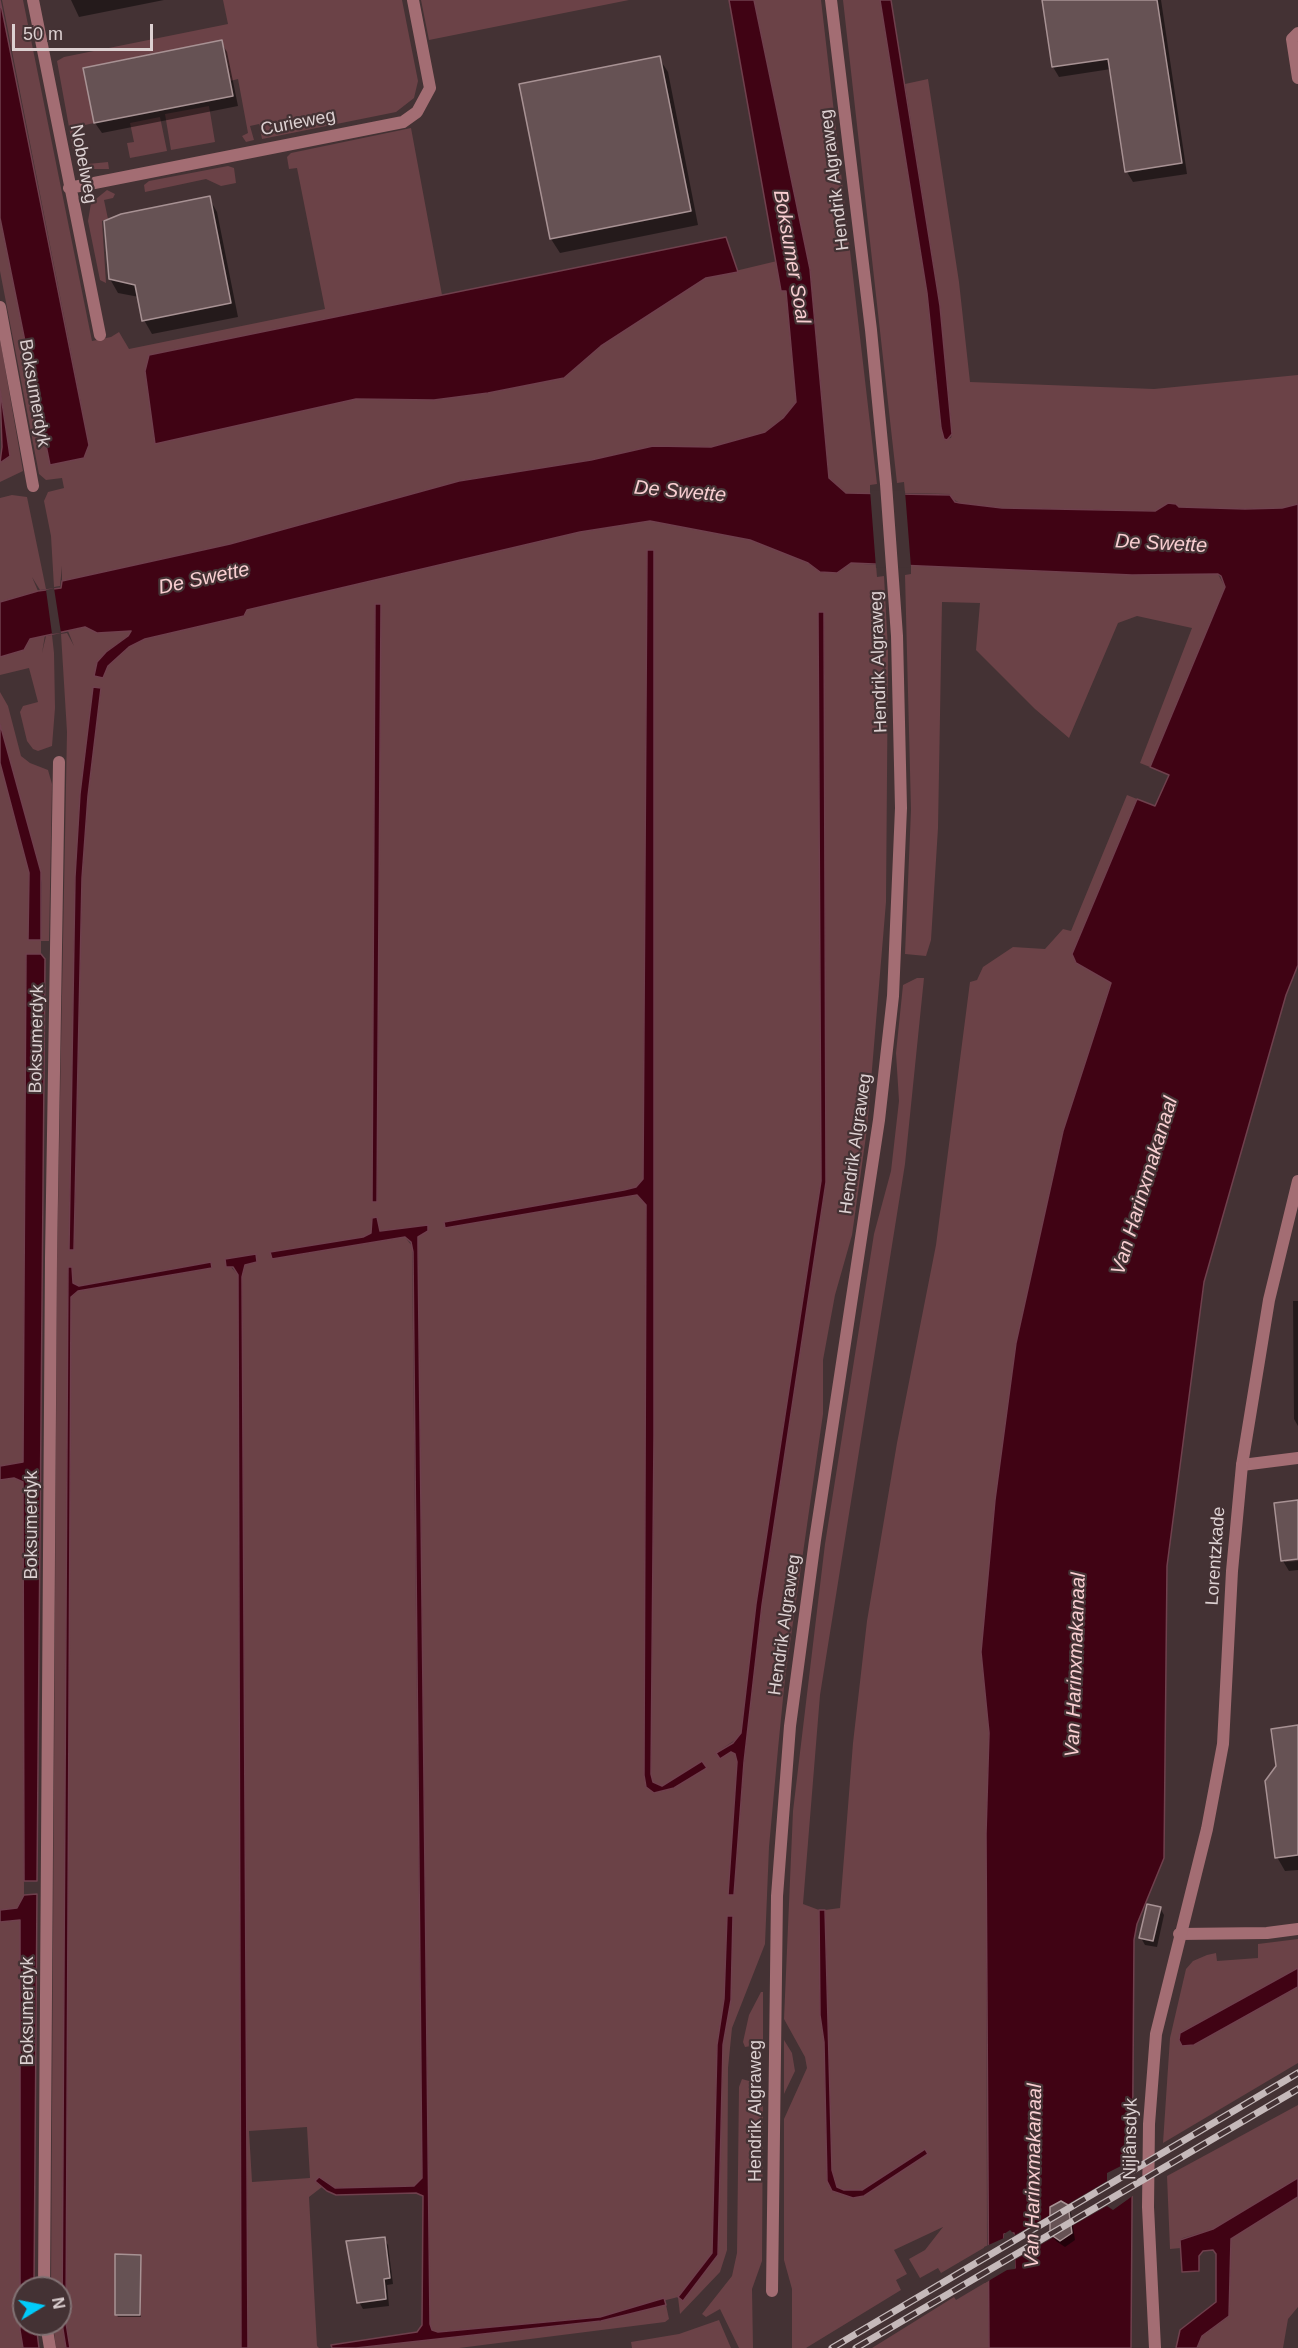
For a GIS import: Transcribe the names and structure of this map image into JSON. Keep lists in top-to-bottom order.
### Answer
{
  "streets": {
    "street": [
      "Curieweg",
      "Nobelweg",
      "Hendrik Algraweg",
      "Boksumerdyk",
      "Lorentzkade",
      "Nijlânsdyk"
    ]
  },
  "crossings": [
    ["Curieweg", "Nobelweg"],
    ["Lorentzkade", "Nijlânsdyk"]
  ],
  "water": ["Boksumer Soal", "De Swette", "Van Harinxmakanaal"],
  "scale_bar": "50 m",
  "north": "right"
}
